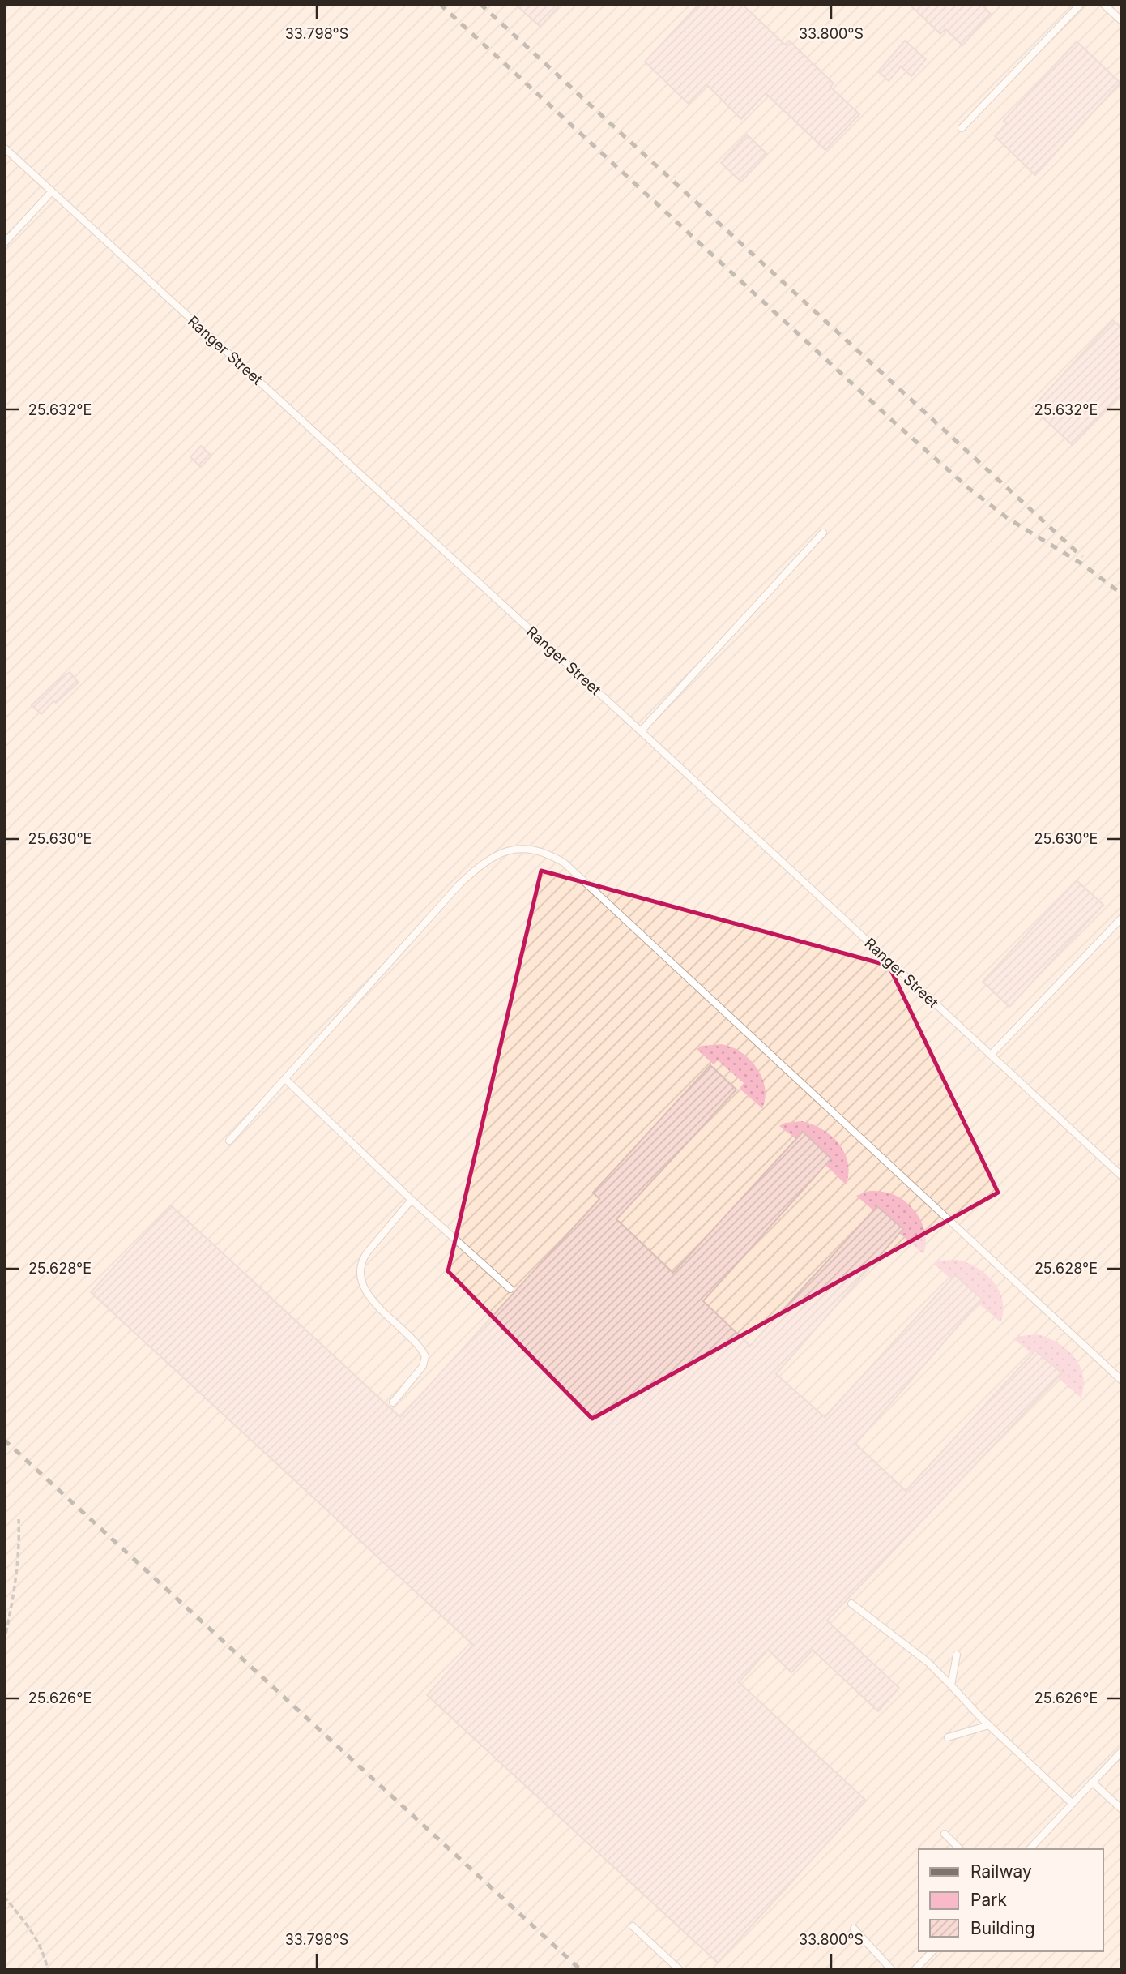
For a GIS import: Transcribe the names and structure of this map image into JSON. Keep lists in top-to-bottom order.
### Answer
{
  "streets": {
    "lane": ["Ranger Street"]
  },
  "legend": ["Railway", "Park", "Building"],
  "coordinates": [
    "33.798°S",
    "33.800°S",
    "25.632°E",
    "25.630°E",
    "25.628°E",
    "25.626°E"
  ]
}
